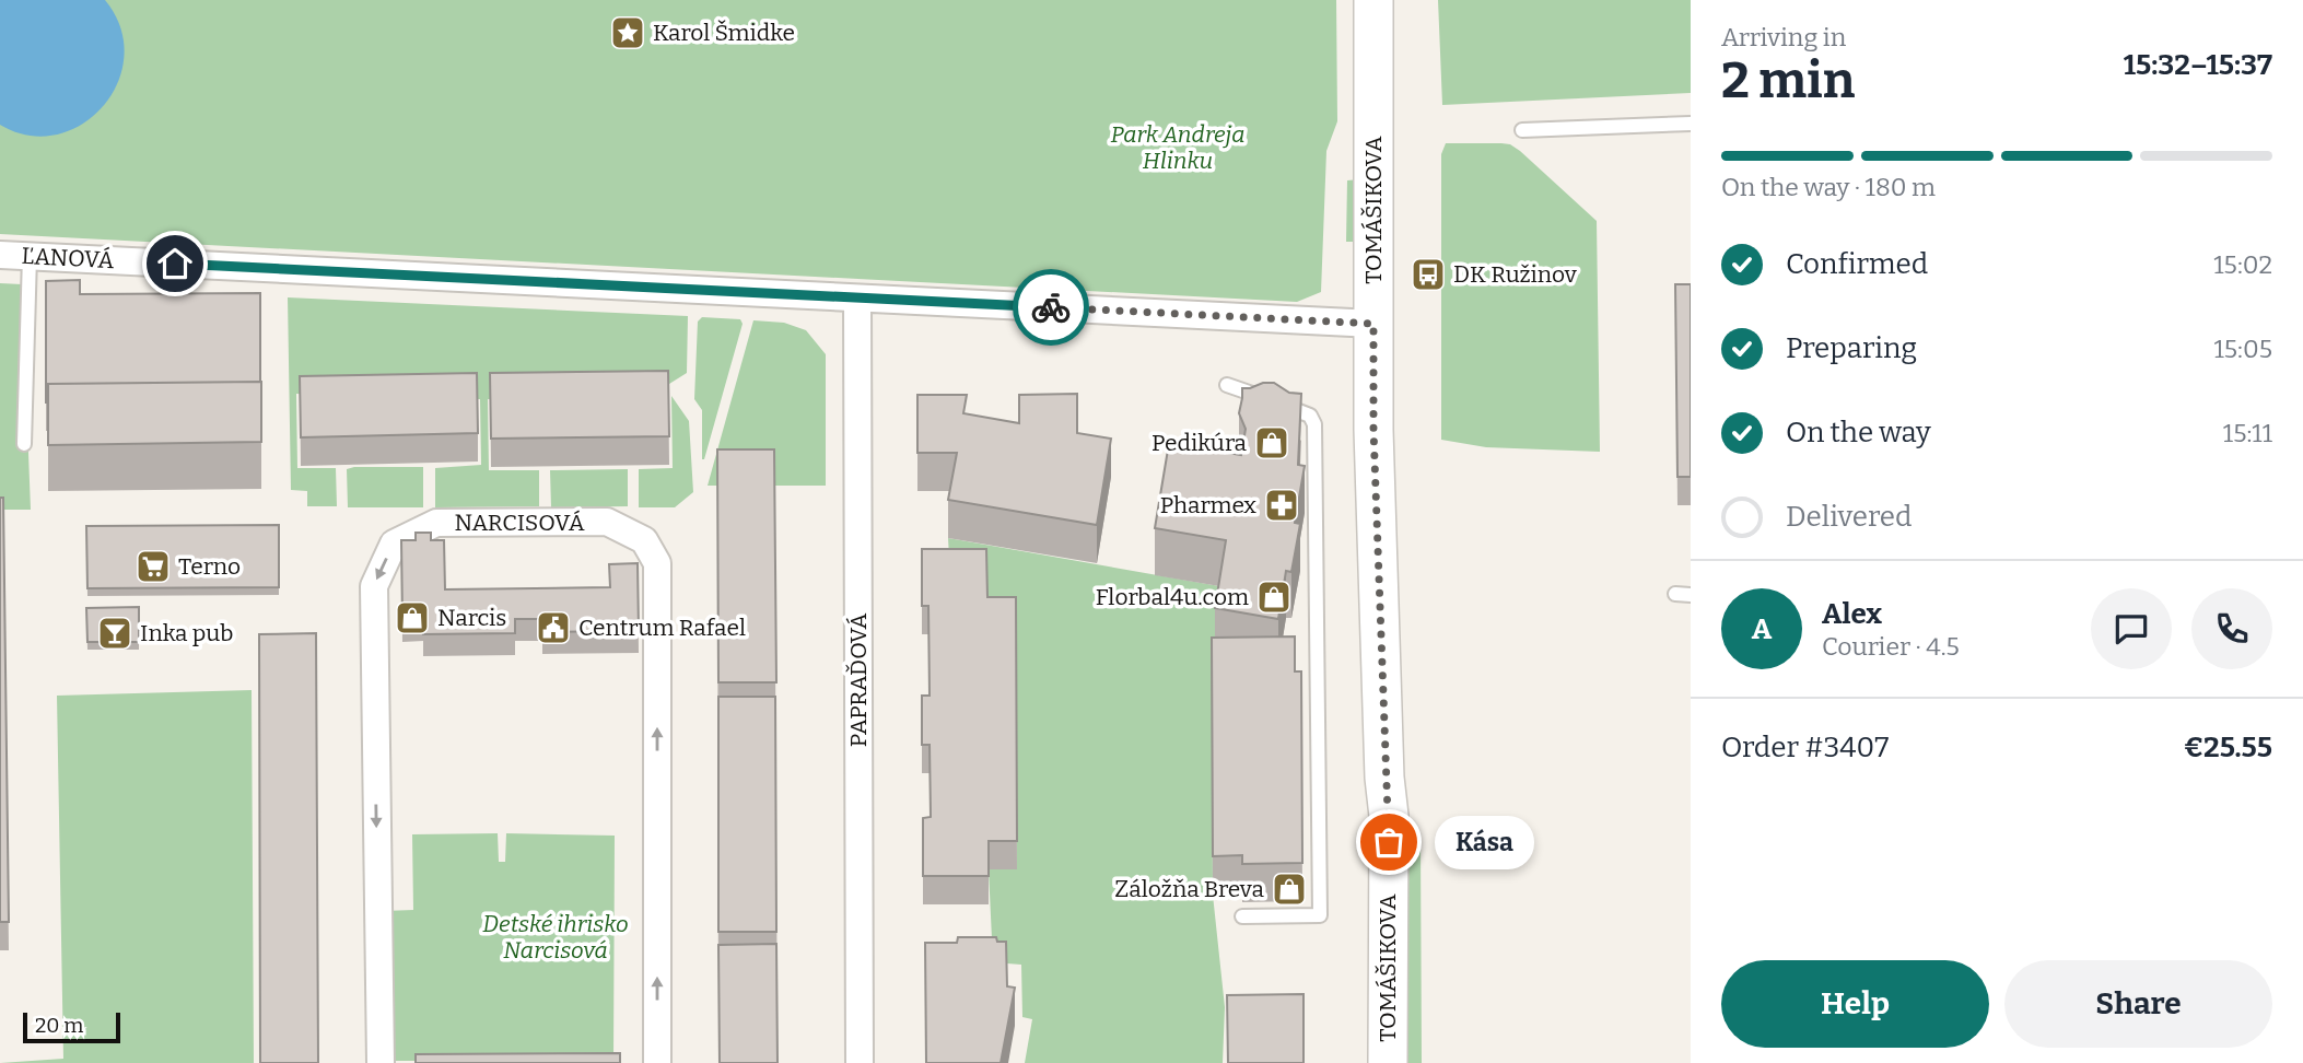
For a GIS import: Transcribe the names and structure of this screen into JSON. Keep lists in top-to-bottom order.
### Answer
{
  "streets": {
    "main road": ["TOMÁŠIKOVA"],
    "street": ["ĽANOVÁ", "NARCISOVÁ", "PAPRAĎOVÁ"]
  },
  "crossings": [
    ["TOMÁŠIKOVA", "ĽANOVÁ"],
    ["ĽANOVÁ", "PAPRAĎOVÁ"]
  ],
  "parks": ["Park Andreja Hlinku", "Detské ihrisko Narcisová"],
  "places": {
    "place": ["Karol Šmidke"],
    "bus stop": ["DK Ružinov"],
    "shop": [
      "Pedikúra",
      "Florbal4u.com",
      "Narcis",
      "Záložňa Breva"
    ],
    "pharmacy": ["Pharmex"],
    "supermarket": ["Terno"],
    "public building": ["Centrum Rafael"],
    "bar": ["Inka pub"],
    "other": ["Kása"]
  },
  "scale_bar": "20 m",
  "page": {
    "heading": ["2 min", "Arriving in", "15:32–15:37"],
    "panel": [
      "Alex",
      "Courier · 4.5",
      "Order #3407",
      "€25.55"
    ],
    "bar": "On the way · 180 m",
    "list": [
      ["Confirmed", "15:02"],
      ["Preparing", "15:05"],
      ["On the way", "15:11"],
      "Delivered"
    ],
    "round": "A",
    "bubble": "Kása",
    "buttons": ["Help", "Share"],
    "scale": "20 m"
  }
}
